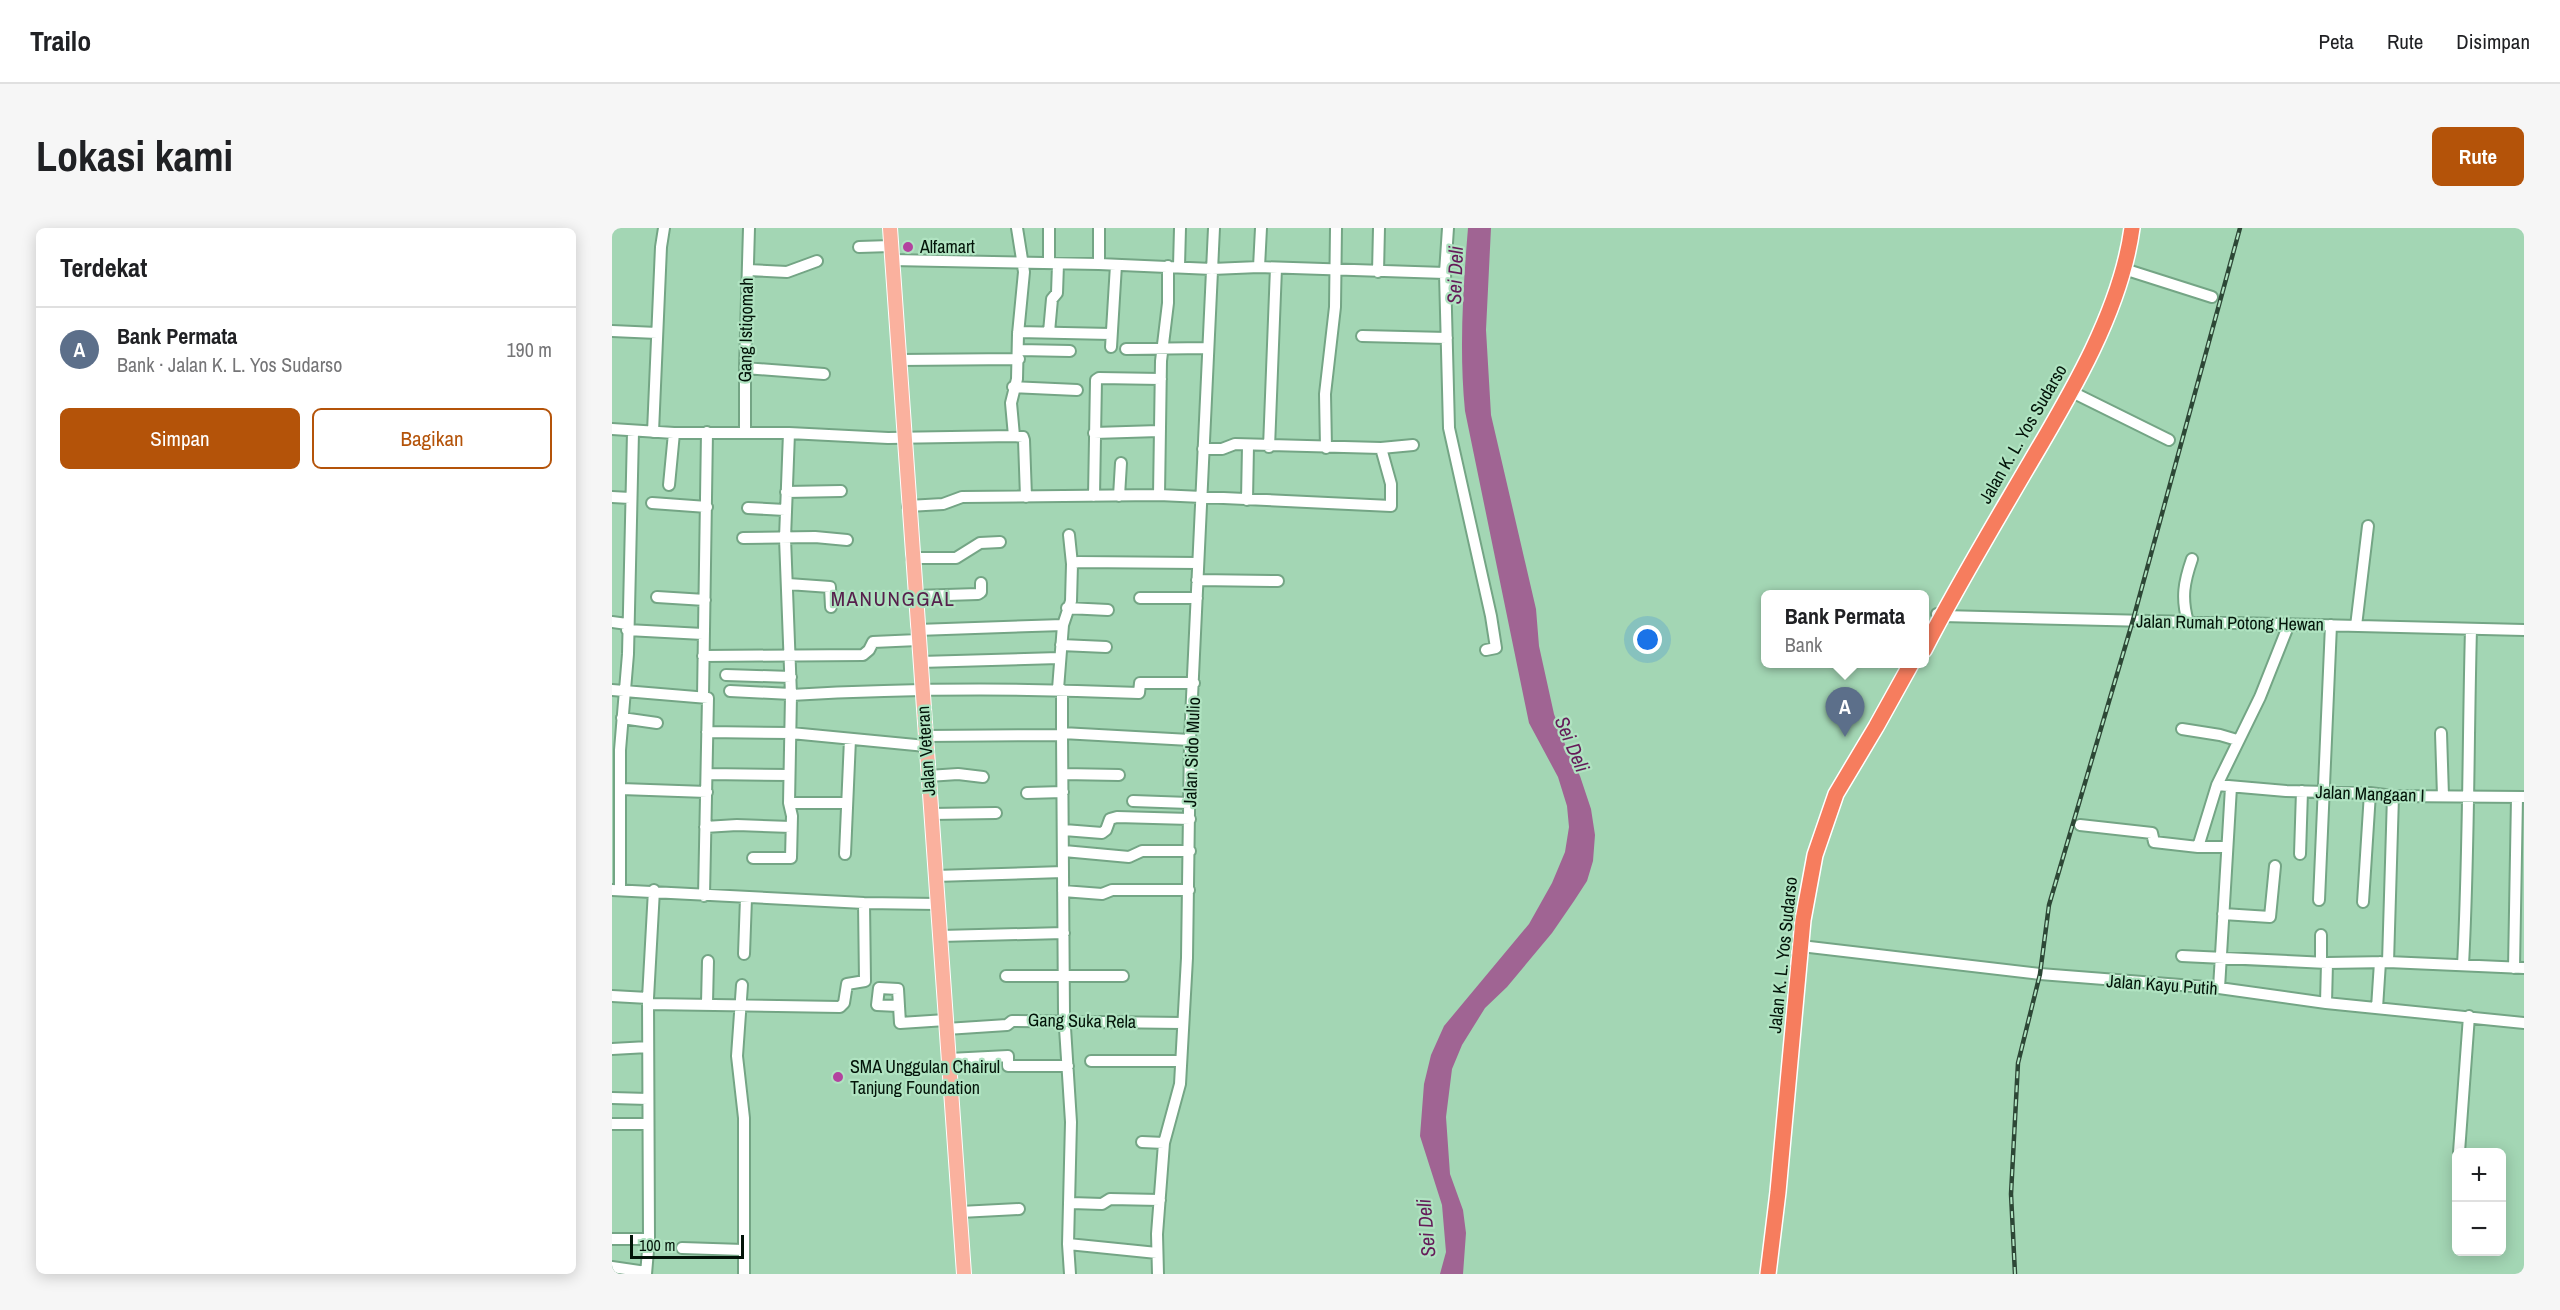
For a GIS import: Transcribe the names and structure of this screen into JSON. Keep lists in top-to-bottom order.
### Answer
{
  "streets": {
    "highway": ["Jalan K. L. Yos Sudarso"],
    "main road": ["Jalan Veteran"],
    "street": [
      "Gang Istiqomah",
      "Jalan Rumah Potong Hewan",
      "Jalan Sido Mulio",
      "Jalan Mangaan I",
      "Jalan Kayu Putih",
      "Gang Suka Rela"
    ]
  },
  "crossings": [
    ["Jalan K. L. Yos Sudarso", "Jalan Rumah Potong Hewan"],
    ["Jalan K. L. Yos Sudarso", "Jalan Kayu Putih"],
    ["Jalan Veteran", "Gang Suka Rela"],
    ["Jalan Sido Mulio", "Gang Suka Rela"]
  ],
  "districts": ["MANUNGGAL"],
  "water": ["Sei Deli"],
  "places": ["Alfamart", "SMA Unggulan Chairul Tanjung Foundation"],
  "scale_bar": "100 m",
  "page": {
    "header": "Trailo",
    "nav": ["Peta", "Rute", "Disimpan"],
    "buttons": [
      "Rute",
      ["Simpan", "Bagikan"]
    ],
    "title": "Lokasi kami",
    "heading": "Terdekat",
    "list": [
      {
        "mark": "A",
        "name": "Bank Permata",
        "note": "Bank · Jalan K. L. Yos Sudarso",
        "value": "190 m"
      }
    ],
    "popup": ["Bank Permata", "Bank"],
    "pins": "A",
    "map_buttons": ["+", "−"],
    "scale": "100 m"
  }
}
